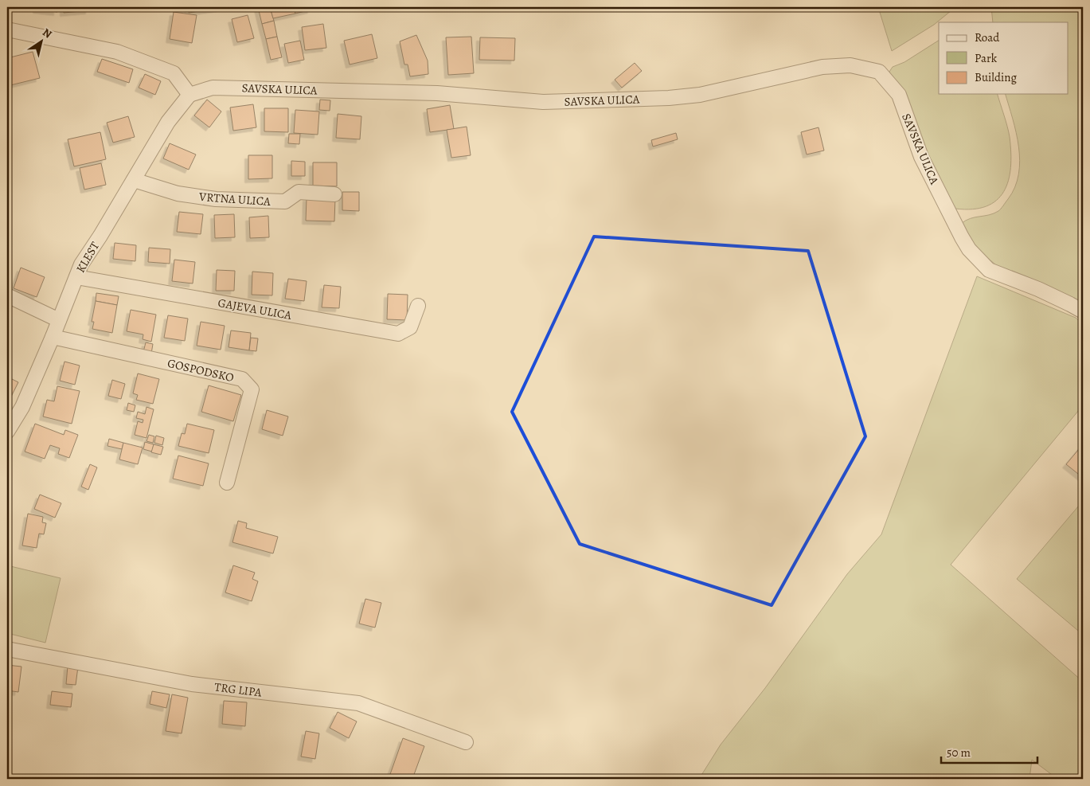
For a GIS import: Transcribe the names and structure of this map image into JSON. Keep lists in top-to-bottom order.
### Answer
{
  "streets": {
    "street": [
      "SAVSKA ULICA",
      "VRTNA ULICA",
      "KLEST",
      "GAJEVA ULICA",
      "GOSPODSKO",
      "TRG LIPA"
    ]
  },
  "crossings": [
    ["SAVSKA ULICA", "KLEST"],
    ["VRTNA ULICA", "KLEST"],
    ["KLEST", "GAJEVA ULICA"],
    ["KLEST", "GOSPODSKO"]
  ],
  "legend": ["Road", "Park", "Building"],
  "scale_bar": "50 m",
  "north": "top right"
}
